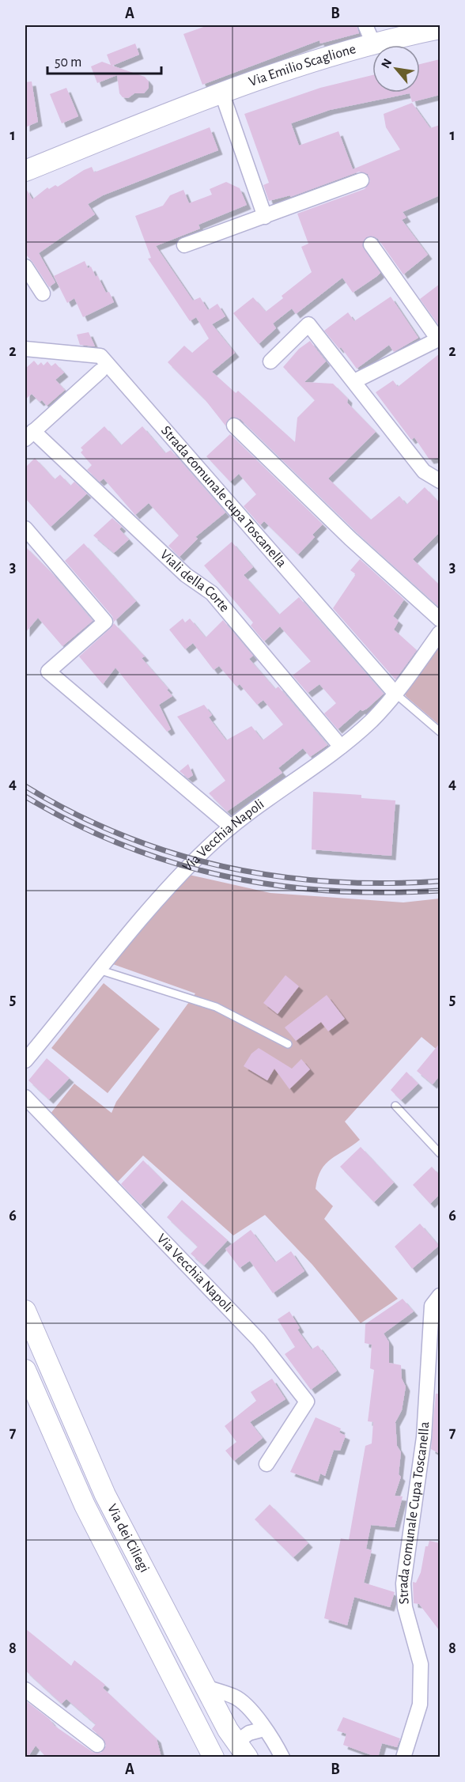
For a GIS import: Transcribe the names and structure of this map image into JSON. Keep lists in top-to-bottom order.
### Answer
{
  "streets": {
    "main road": ["Via Emilio Scaglione", "Via dei Ciliegi"],
    "street": [
      "Strada comunale cupa Toscanella",
      "Viali della Corte",
      "Via Vecchia Napoli",
      "Strada comunale Cupa Toscanella"
    ]
  },
  "crossings": [
    ["Strada comunale cupa Toscanella", "Via Vecchia Napoli"],
    ["Viali della Corte", "Via Vecchia Napoli"]
  ],
  "scale_bar": "50 m",
  "north": "top left",
  "grid": {
    "columns": ["A", "B"],
    "rows": [
      "1",
      "2",
      "3",
      "4",
      "5",
      "6",
      "7",
      "8"
    ]
  }
}
